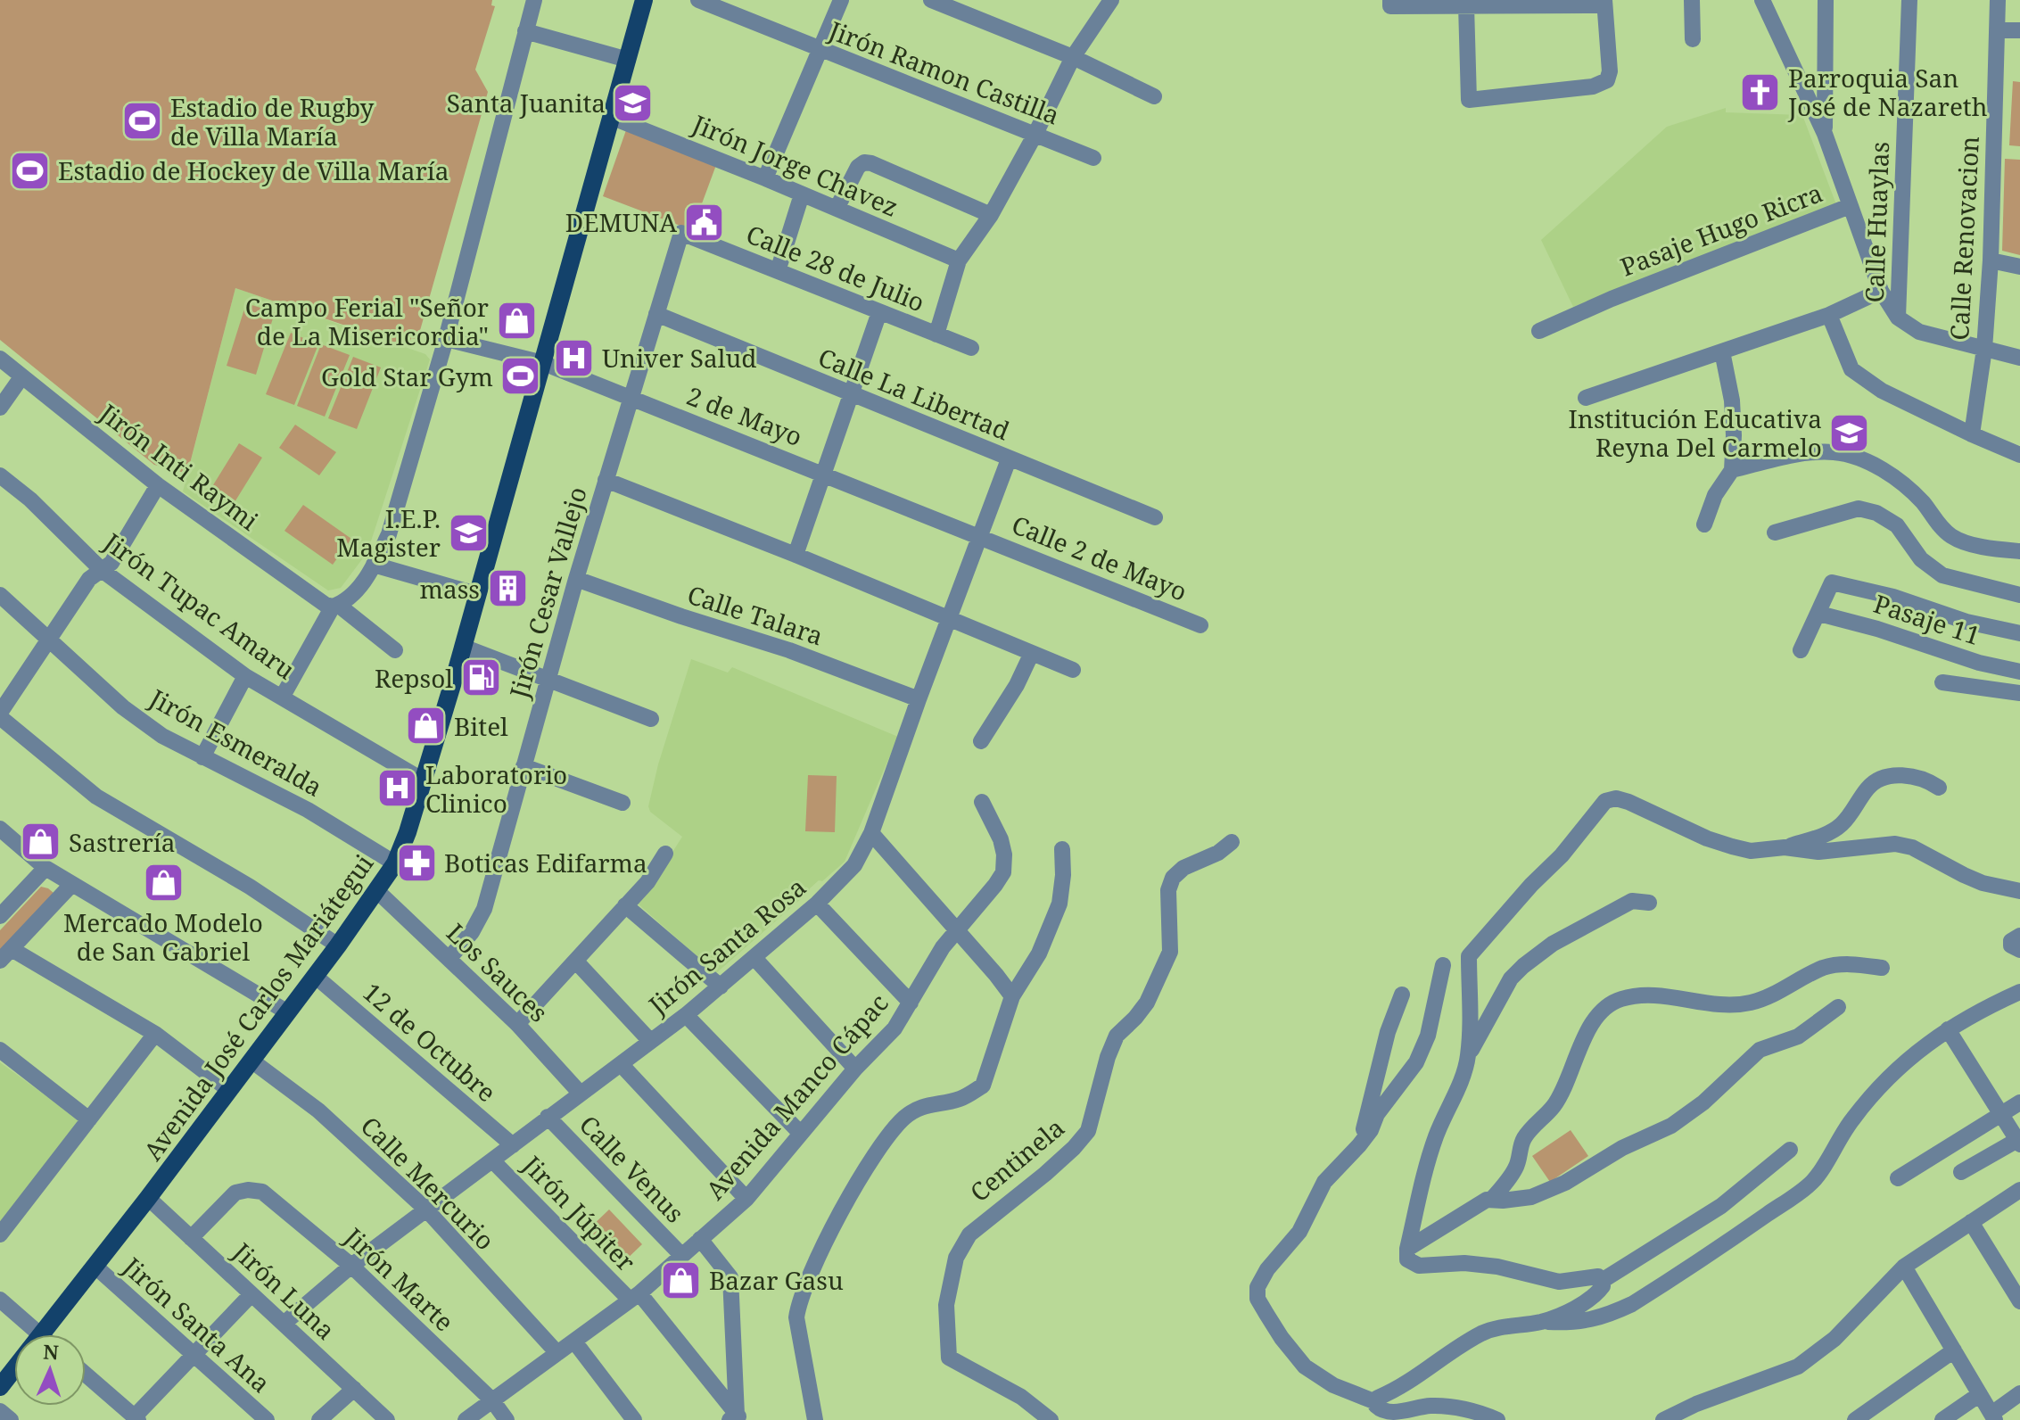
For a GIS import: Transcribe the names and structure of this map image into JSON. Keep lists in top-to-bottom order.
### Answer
{
  "streets": {
    "main road": ["Avenida José Carlos Mariátegui"],
    "street": [
      "Jirón Ramon Castilla",
      "Jirón Jorge Chavez",
      "Calle Huaylas",
      "Pasaje Hugo Ricra",
      "Calle Renovacion",
      "Calle 28 de Julio",
      "Calle La Libertad",
      "2 de Mayo",
      "Jirón Inti Raymi",
      "Calle 2 de Mayo",
      "Jirón Cesar Vallejo",
      "Jirón Tupac Amaru",
      "Calle Talara",
      "Pasaje 11",
      "Jirón Esmeralda",
      "Jirón Santa Rosa",
      "Los Sauces",
      "12 de Octubre",
      "Avenida Manco Cápac",
      "Centinela",
      "Calle Venus",
      "Calle Mercurio",
      "Jirón Júpiter",
      "Jirón Marte",
      "Jirón Luna",
      "Jirón Santa Ana"
    ]
  },
  "crossings": [
    ["Jirón Jorge Chavez", "Avenida José Carlos Mariátegui"],
    ["Calle 28 de Julio", "Jirón Cesar Vallejo"],
    ["Calle La Libertad", "Jirón Cesar Vallejo"],
    ["Calle La Libertad", "Jirón Santa Rosa"],
    ["2 de Mayo", "Calle 2 de Mayo"],
    ["2 de Mayo", "Jirón Cesar Vallejo"],
    ["2 de Mayo", "Jirón Santa Rosa"],
    ["2 de Mayo", "Avenida José Carlos Mariátegui"],
    ["Calle 2 de Mayo", "Jirón Santa Rosa"],
    ["Jirón Cesar Vallejo", "Calle Talara"],
    ["Jirón Cesar Vallejo", "Los Sauces"],
    ["Jirón Tupac Amaru", "Avenida José Carlos Mariátegui"],
    ["Calle Talara", "Jirón Santa Rosa"],
    ["Jirón Esmeralda", "Avenida José Carlos Mariátegui"],
    ["Jirón Santa Rosa", "Los Sauces"],
    ["Jirón Santa Rosa", "12 de Octubre"],
    ["Jirón Santa Rosa", "Calle Venus"],
    ["Jirón Santa Rosa", "Calle Mercurio"],
    ["Jirón Santa Rosa", "Jirón Júpiter"],
    ["Jirón Santa Rosa", "Jirón Marte"],
    ["Jirón Santa Rosa", "Jirón Luna"],
    ["Los Sauces", "Avenida José Carlos Mariátegui"],
    ["Avenida José Carlos Mariátegui", "12 de Octubre"],
    ["Avenida José Carlos Mariátegui", "Calle Mercurio"],
    ["Avenida José Carlos Mariátegui", "Jirón Luna"],
    ["Avenida José Carlos Mariátegui", "Jirón Santa Ana"],
    ["Avenida Manco Cápac", "Calle Venus"],
    ["Avenida Manco Cápac", "Calle Mercurio"],
    ["Avenida Manco Cápac", "Jirón Júpiter"],
    ["Avenida Manco Cápac", "Jirón Marte"],
    ["Jirón Marte", "Jirón Luna"]
  ],
  "places": {
    "church": ["Parroquia San José de Nazareth"],
    "school or university": ["Santa Juanita", "Institución Educativa Reyna Del Carmelo", "I.E.P. Magister"],
    "sports": ["Estadio de Rugby de Villa María", "Estadio de Hockey de Villa María", "Gold Star Gym"],
    "public building": ["DEMUNA"],
    "shop": [
      "Campo Ferial \"Señor de La Misericordia\"",
      "Bitel",
      "Sastrería",
      "Mercado Modelo de San Gabriel",
      "Bazar Gasu"
    ],
    "hospital": ["Univer Salud", "Laboratorio Clinico"],
    "building": ["mass"],
    "fuel station": ["Repsol"],
    "pharmacy": ["Boticas Edifarma"]
  },
  "north": "top"
}
